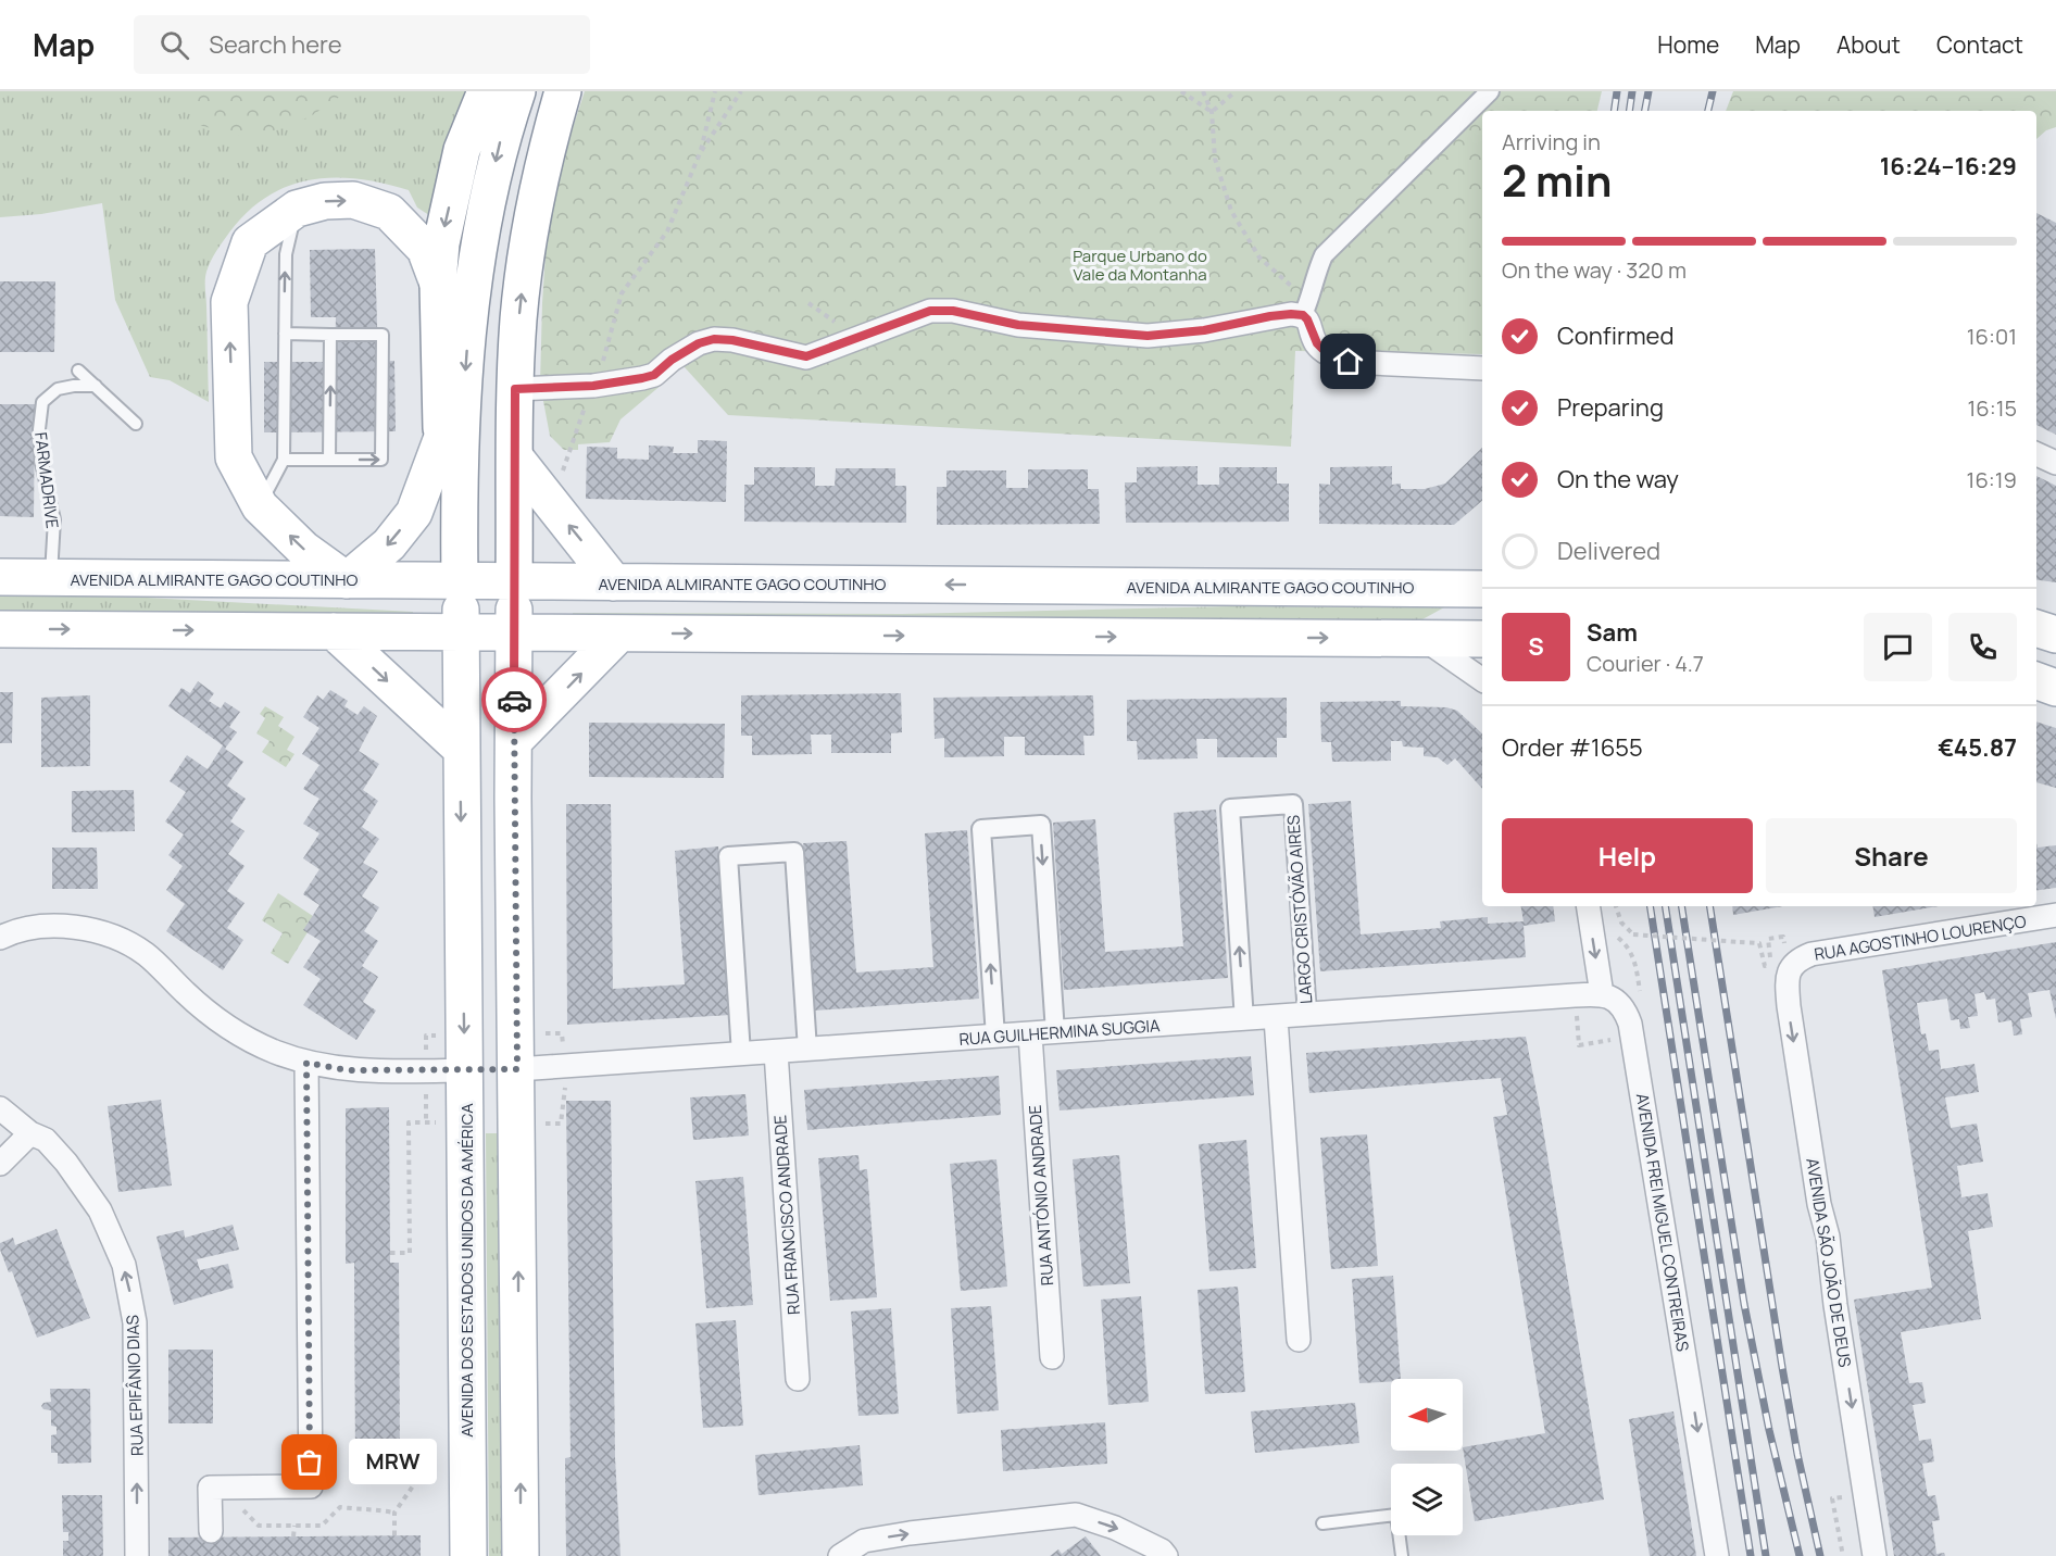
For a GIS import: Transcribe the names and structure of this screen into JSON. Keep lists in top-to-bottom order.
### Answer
{
  "streets": {
    "main road": ["AVENIDA ALMIRANTE GAGO COUTINHO", "AVENIDA DOS ESTADOS UNIDOS DA AMÉRICA"],
    "street": [
      "LARGO CRISTÓVÃO AIRES",
      "RUA AGOSTINHO LOURENÇO",
      "RUA GUILHERMINA SUGGIA",
      "RUA ANTÓNIO ANDRADE",
      "RUA FRANCISCO ANDRADE",
      "AVENIDA FREI MIGUEL CONTREIRAS",
      "AVENIDA SÃO JOÃO DE DEUS",
      "RUA EPIFÂNIO DIAS"
    ],
    "lane": ["FARMADRIVE"]
  },
  "crossings": [
    ["FARMADRIVE", "AVENIDA ALMIRANTE GAGO COUTINHO"],
    ["AVENIDA ALMIRANTE GAGO COUTINHO", "AVENIDA DOS ESTADOS UNIDOS DA AMÉRICA"],
    ["LARGO CRISTÓVÃO AIRES", "RUA GUILHERMINA SUGGIA"],
    ["RUA AGOSTINHO LOURENÇO", "AVENIDA SÃO JOÃO DE DEUS"],
    ["RUA GUILHERMINA SUGGIA", "RUA ANTÓNIO ANDRADE"],
    ["RUA GUILHERMINA SUGGIA", "RUA FRANCISCO ANDRADE"],
    ["RUA GUILHERMINA SUGGIA", "AVENIDA FREI MIGUEL CONTREIRAS"]
  ],
  "one_way": ["AVENIDA FREI MIGUEL CONTREIRAS", "AVENIDA SÃO JOÃO DE DEUS", "RUA EPIFÂNIO DIAS"],
  "parks": ["Parque Urbano do Vale da Montanha"],
  "places": ["MRW"],
  "north": "left",
  "page": {
    "header": "Map",
    "search": "Search here",
    "nav": [
      "Home",
      "Map",
      "About",
      "Contact"
    ],
    "heading": ["2 min", "Arriving in", "16:24–16:29"],
    "panel": [
      "Sam",
      "Courier · 4.7",
      "Order #1655",
      "€45.87"
    ],
    "bar": "On the way · 320 m",
    "list": [
      ["Confirmed", "16:01"],
      ["Preparing", "16:15"],
      ["On the way", "16:19"],
      "Delivered"
    ],
    "round": "S",
    "buttons": ["Help", "Share"],
    "bubble": "MRW"
  }
}
